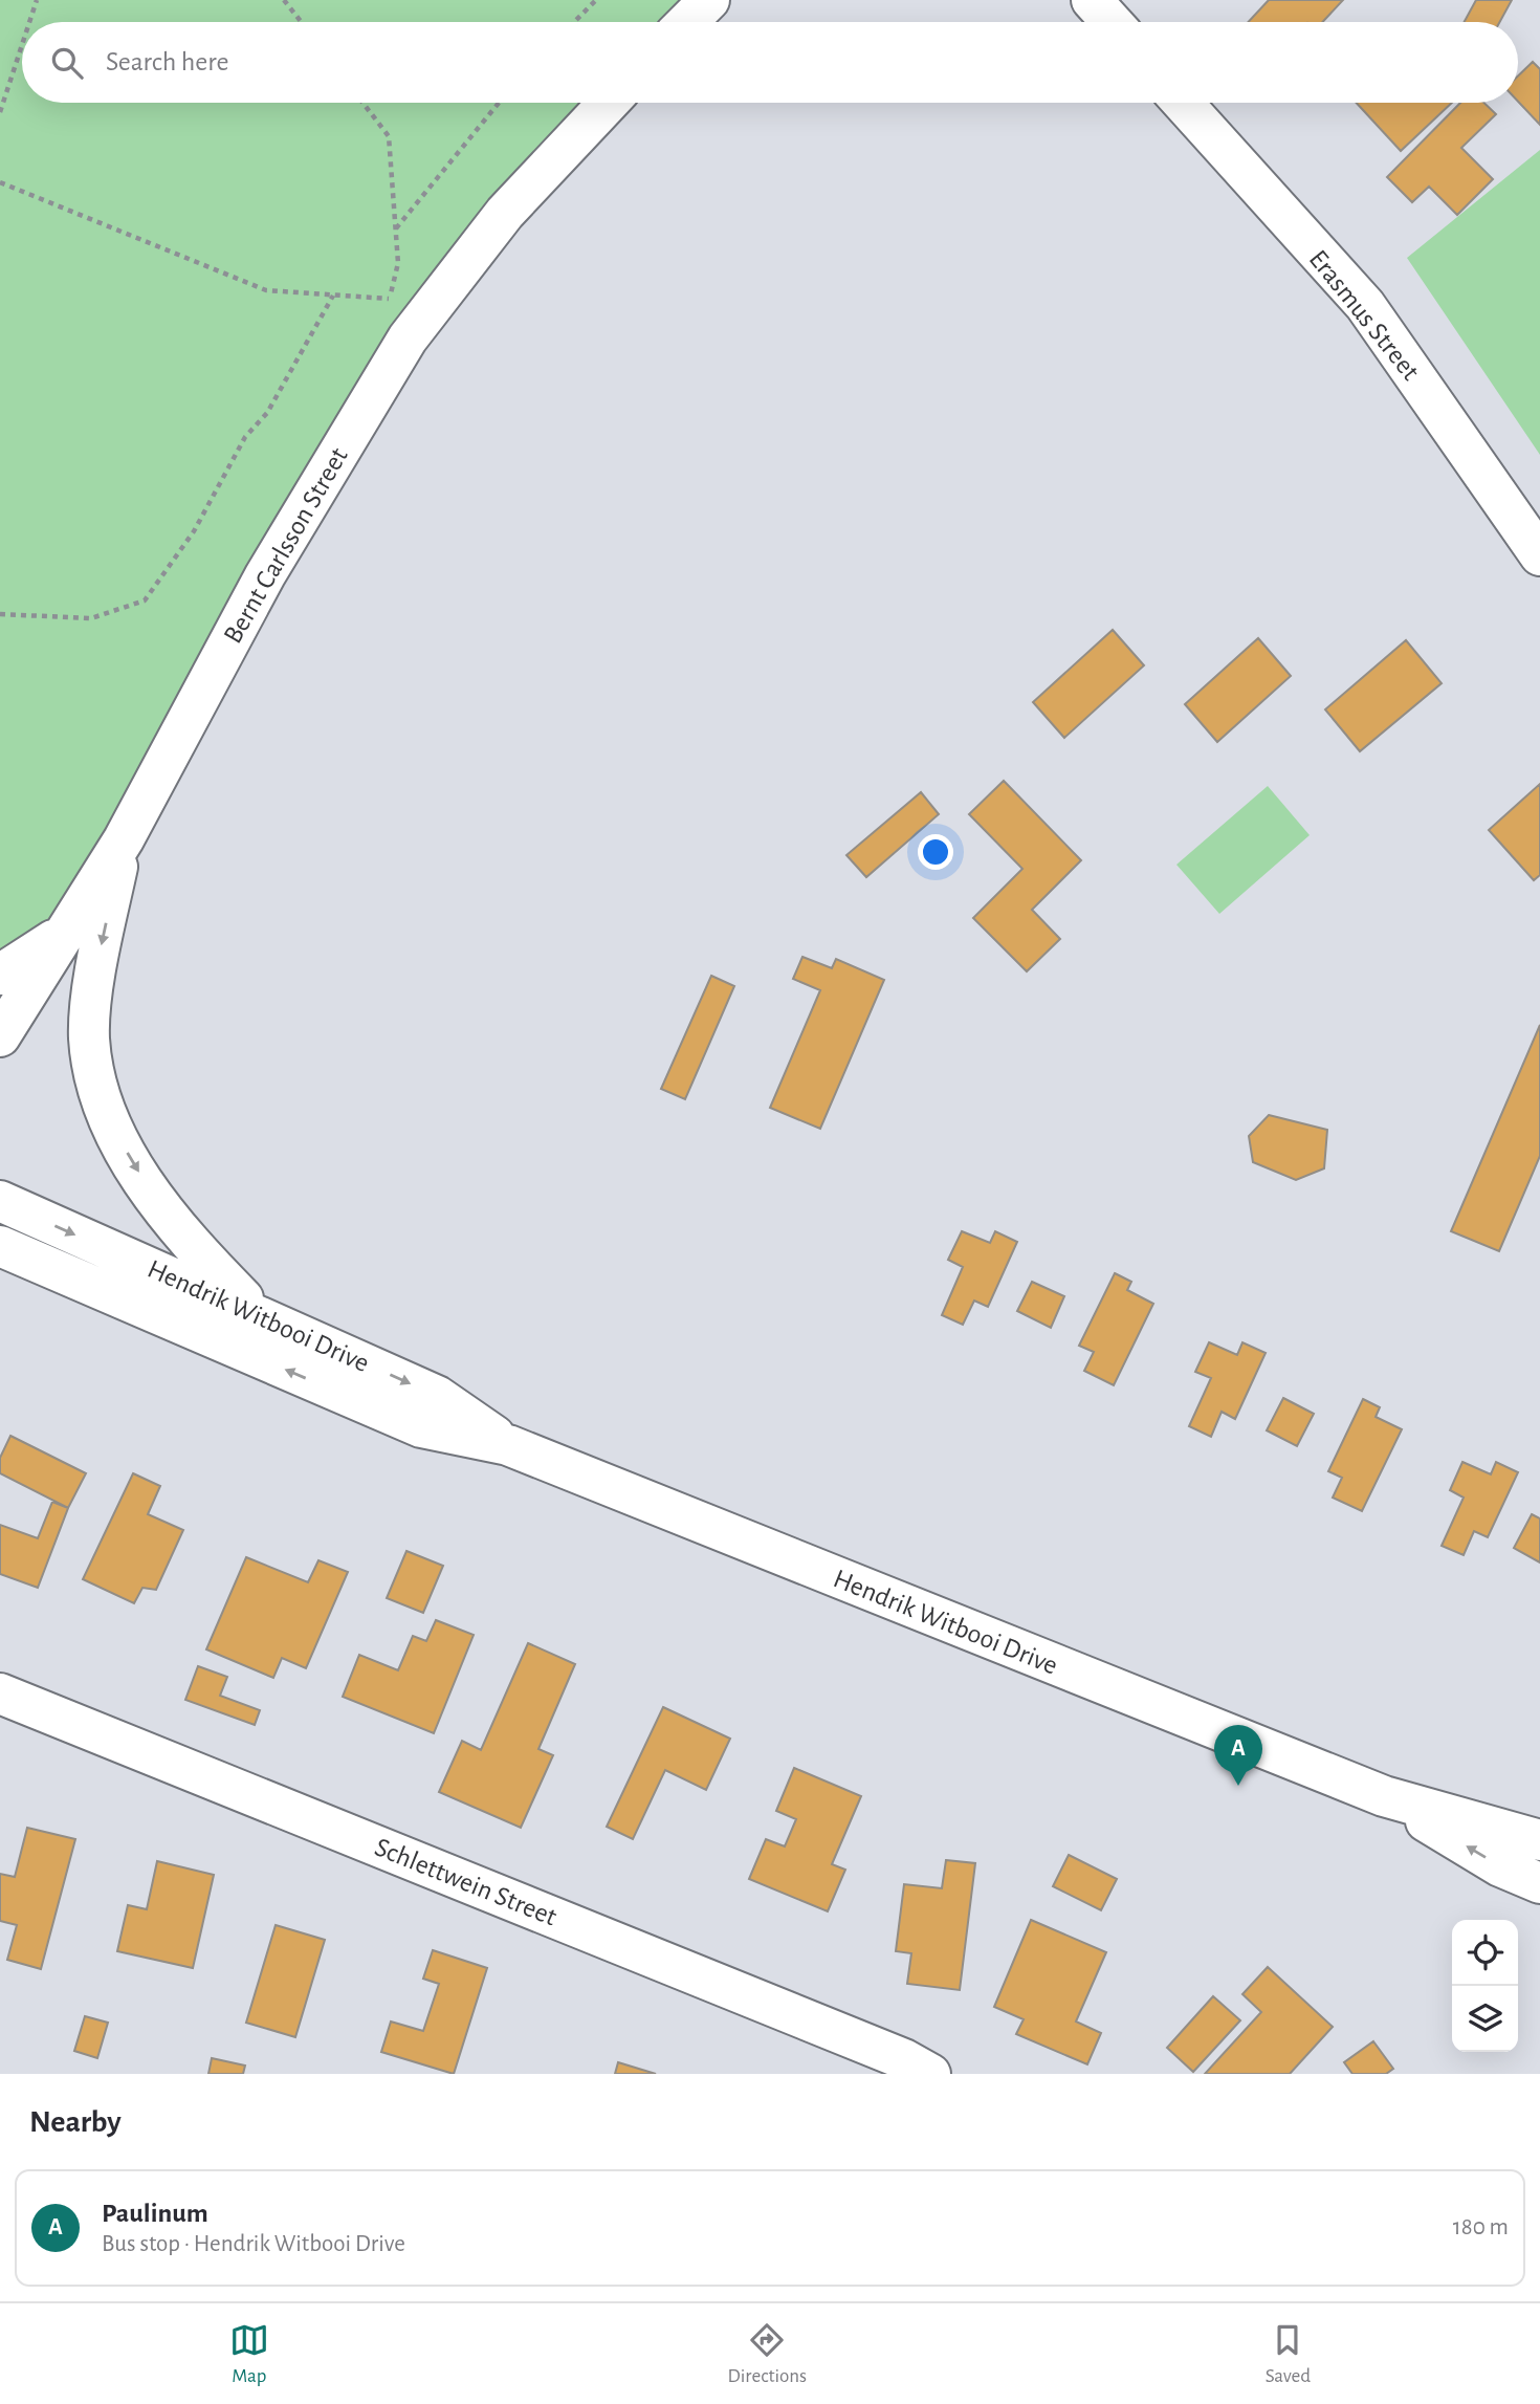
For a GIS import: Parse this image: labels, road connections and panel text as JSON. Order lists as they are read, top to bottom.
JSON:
{
  "streets": {
    "main road": [
      "Erasmus Street",
      "Bernt Carlsson Street",
      "Hendrik Witbooi Drive",
      "Schlettwein Street"
    ]
  },
  "page": {
    "search": "Search here",
    "pins": "A",
    "heading": "Nearby",
    "list": [
      {
        "mark": "A",
        "name": "Paulinum",
        "note": "Bus stop · Hendrik Witbooi Drive",
        "value": "180 m"
      }
    ],
    "nav": ["Map", "Directions", "Saved"]
  }
}
